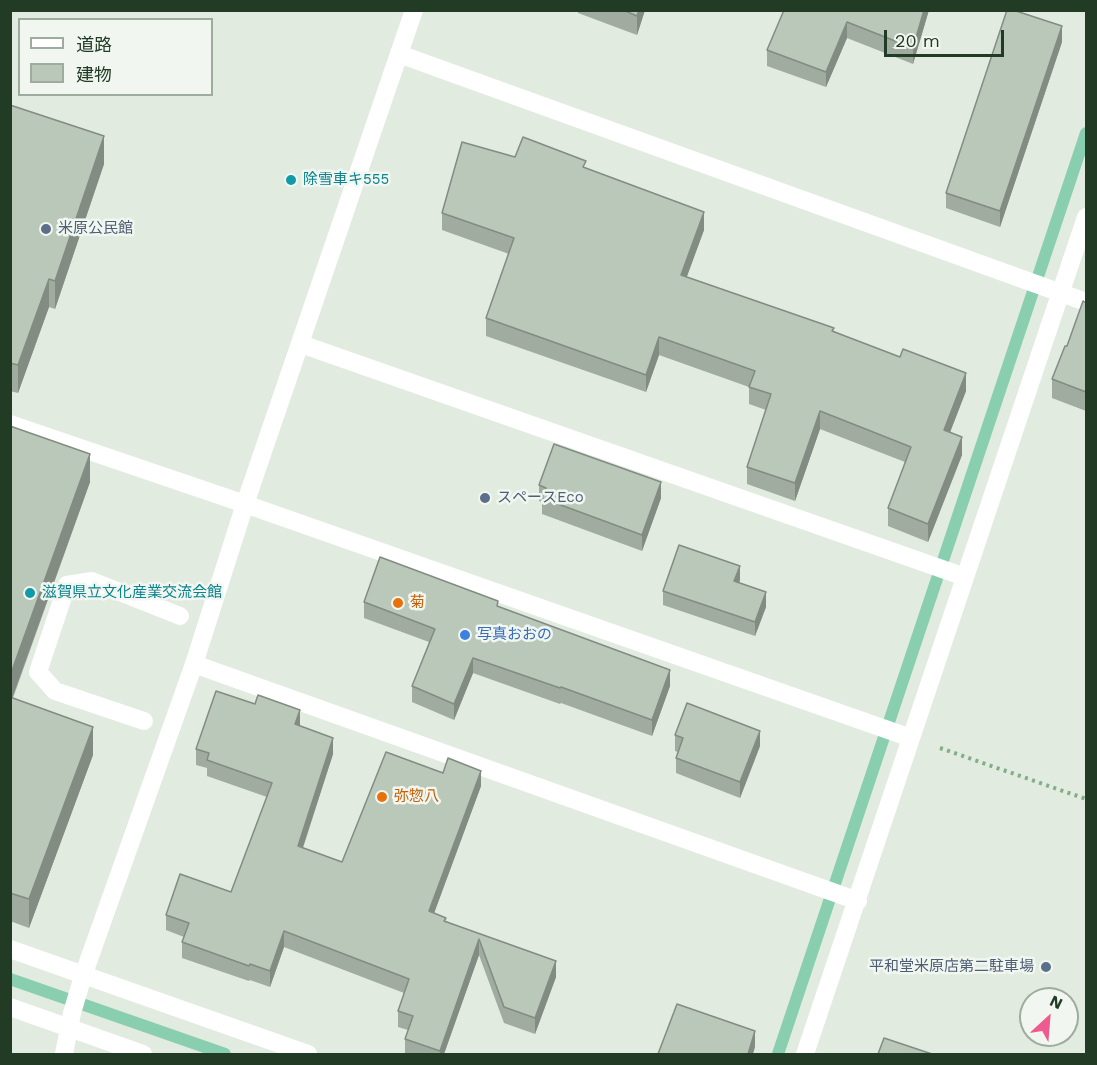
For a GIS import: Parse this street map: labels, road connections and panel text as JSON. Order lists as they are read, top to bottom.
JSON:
{
  "places": [
    "除雪車キ555",
    "米原公民館",
    "スペースEco",
    "滋賀県立文化産業交流会館",
    "菊",
    "写真おおの",
    "弥惣八",
    "平和堂米原店第二駐車場"
  ],
  "legend": ["道路", "建物"],
  "scale_bar": "20 m",
  "north": "top right"
}
